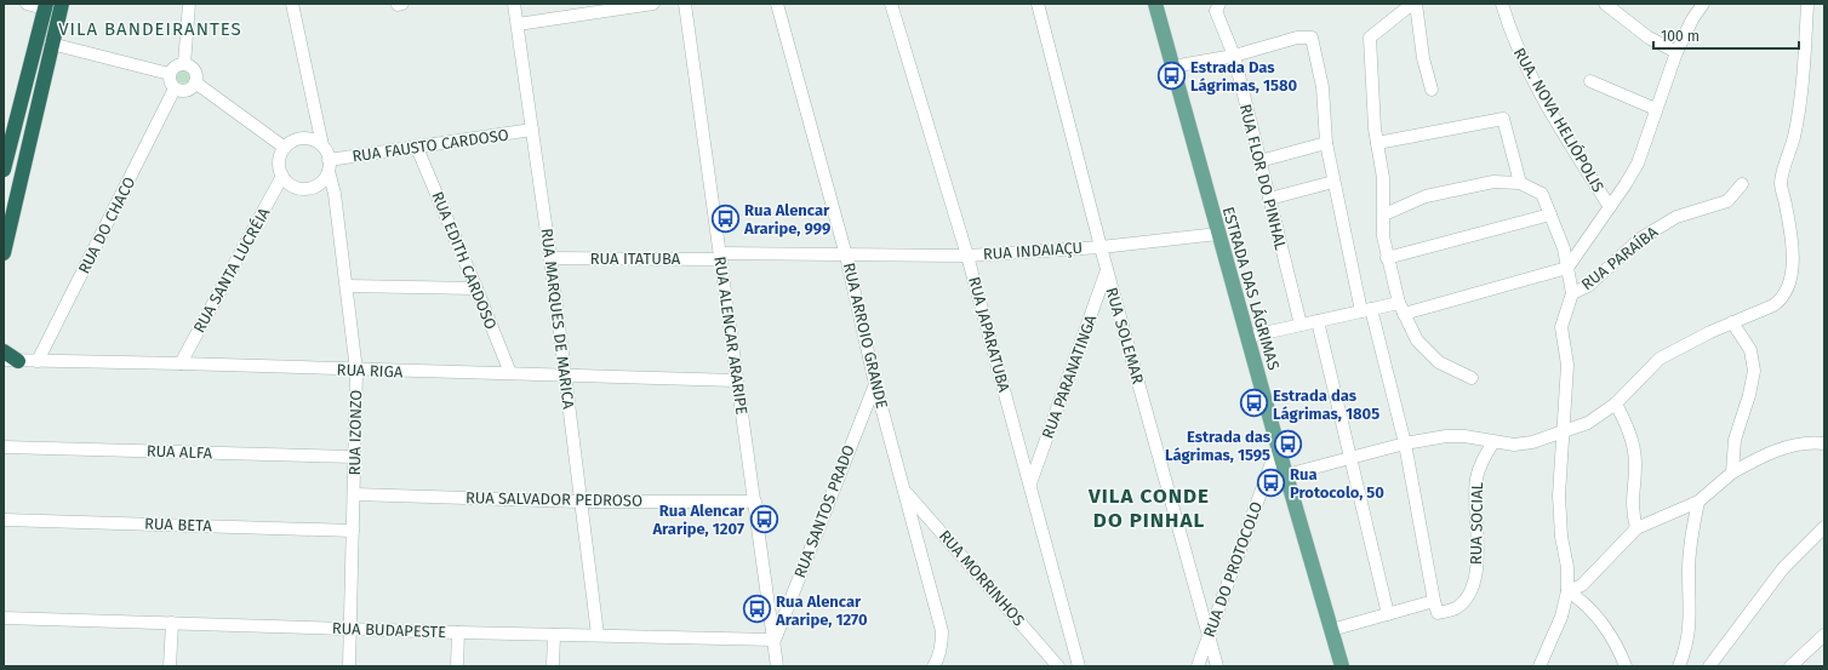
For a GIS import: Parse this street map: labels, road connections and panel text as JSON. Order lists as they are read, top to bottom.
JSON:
{
  "streets": {
    "main road": ["ESTRADA DAS LÁGRIMAS"],
    "street": [
      "RUA. NOVA HELIÓPOLIS",
      "RUA FAUSTO CARDOSO",
      "RUA FLOR DO PINHAL",
      "RUA DO CHACO",
      "RUA INDAIAÇU",
      "RUA ITATUBA",
      "RUA PARAÍBA",
      "RUA EDITH CARDOSO",
      "RUA SANTA LUCRÉIA",
      "RUA MARQUES DE MARICA",
      "RUA JAPARATUBA",
      "RUA ALENCAR ARARIPE",
      "RUA ARROIO GRANDE",
      "RUA SOLEMAR",
      "RUA RIGA",
      "RUA PARANATINGA",
      "RUA IZONZO",
      "RUA ALFA",
      "RUA SALVADOR PEDROSO",
      "RUA SANTOS PRADO",
      "RUA SOCIAL",
      "RUA BETA",
      "RUA DO PROTOCOLO",
      "RUA MORRINHOS",
      "RUA BUDAPESTE"
    ]
  },
  "crossings": [
    ["RUA FAUSTO CARDOSO", "RUA EDITH CARDOSO"],
    ["RUA FAUSTO CARDOSO", "RUA SANTA LUCRÉIA"],
    ["RUA FAUSTO CARDOSO", "RUA MARQUES DE MARICA"],
    ["RUA FAUSTO CARDOSO", "RUA IZONZO"],
    ["RUA DO CHACO", "RUA RIGA"],
    ["RUA INDAIAÇU", "RUA ITATUBA"],
    ["RUA INDAIAÇU", "ESTRADA DAS LÁGRIMAS"],
    ["RUA INDAIAÇU", "RUA JAPARATUBA"],
    ["RUA INDAIAÇU", "RUA ARROIO GRANDE"],
    ["RUA INDAIAÇU", "RUA SOLEMAR"],
    ["RUA ITATUBA", "RUA MARQUES DE MARICA"],
    ["RUA ITATUBA", "RUA ALENCAR ARARIPE"],
    ["RUA ITATUBA", "RUA ARROIO GRANDE"],
    ["RUA EDITH CARDOSO", "RUA RIGA"],
    ["RUA SANTA LUCRÉIA", "RUA RIGA"],
    ["RUA SANTA LUCRÉIA", "RUA IZONZO"],
    ["ESTRADA DAS LÁGRIMAS", "RUA DO PROTOCOLO"],
    ["RUA MARQUES DE MARICA", "RUA RIGA"],
    ["RUA MARQUES DE MARICA", "RUA SALVADOR PEDROSO"],
    ["RUA MARQUES DE MARICA", "RUA BUDAPESTE"],
    ["RUA JAPARATUBA", "RUA PARANATINGA"],
    ["RUA ALENCAR ARARIPE", "RUA RIGA"],
    ["RUA ALENCAR ARARIPE", "RUA SALVADOR PEDROSO"],
    ["RUA ALENCAR ARARIPE", "RUA SANTOS PRADO"],
    ["RUA ALENCAR ARARIPE", "RUA BUDAPESTE"],
    ["RUA ARROIO GRANDE", "RUA SANTOS PRADO"],
    ["RUA ARROIO GRANDE", "RUA MORRINHOS"],
    ["RUA SOLEMAR", "RUA PARANATINGA"],
    ["RUA SOLEMAR", "RUA DO PROTOCOLO"],
    ["RUA RIGA", "RUA IZONZO"],
    ["RUA IZONZO", "RUA ALFA"],
    ["RUA IZONZO", "RUA SALVADOR PEDROSO"],
    ["RUA IZONZO", "RUA BETA"],
    ["RUA IZONZO", "RUA BUDAPESTE"],
    ["RUA SANTOS PRADO", "RUA BUDAPESTE"]
  ],
  "districts": ["VILA BANDEIRANTES", "VILA CONDE DO PINHAL"],
  "places": {
    "bus stop": [
      "Estrada Das Lágrimas, 1580",
      "Rua Alencar Araripe, 999",
      "Estrada das Lágrimas, 1805",
      "Estrada das Lágrimas, 1595",
      "Rua Protocolo, 50",
      "Rua Alencar Araripe, 1207",
      "Rua Alencar Araripe, 1270"
    ]
  },
  "scale_bar": "100 m"
}
